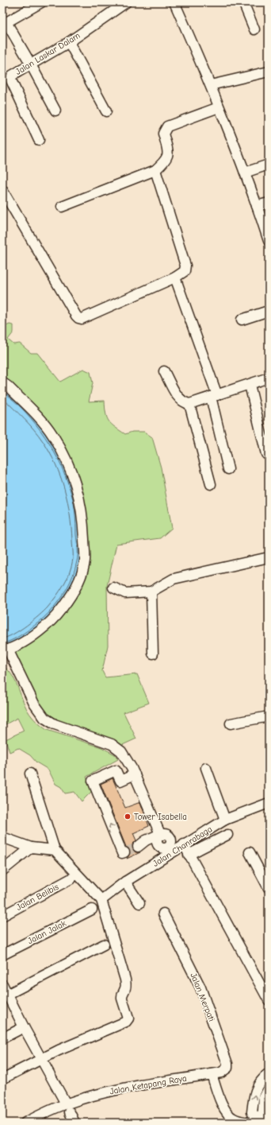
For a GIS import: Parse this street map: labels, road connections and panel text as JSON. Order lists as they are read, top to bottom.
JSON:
{
  "streets": {
    "street": [
      "Jalan Laskar Dalam",
      "Jalan Chanrabaga",
      "Jalan Belibis",
      "Jalan Jalak",
      "Jalan Merpati",
      "Jalan Ketapang Raya"
    ]
  },
  "crossings": [
    ["Jalan Merpati", "Jalan Ketapang Raya"]
  ],
  "places": ["Tower Isabella"]
}
